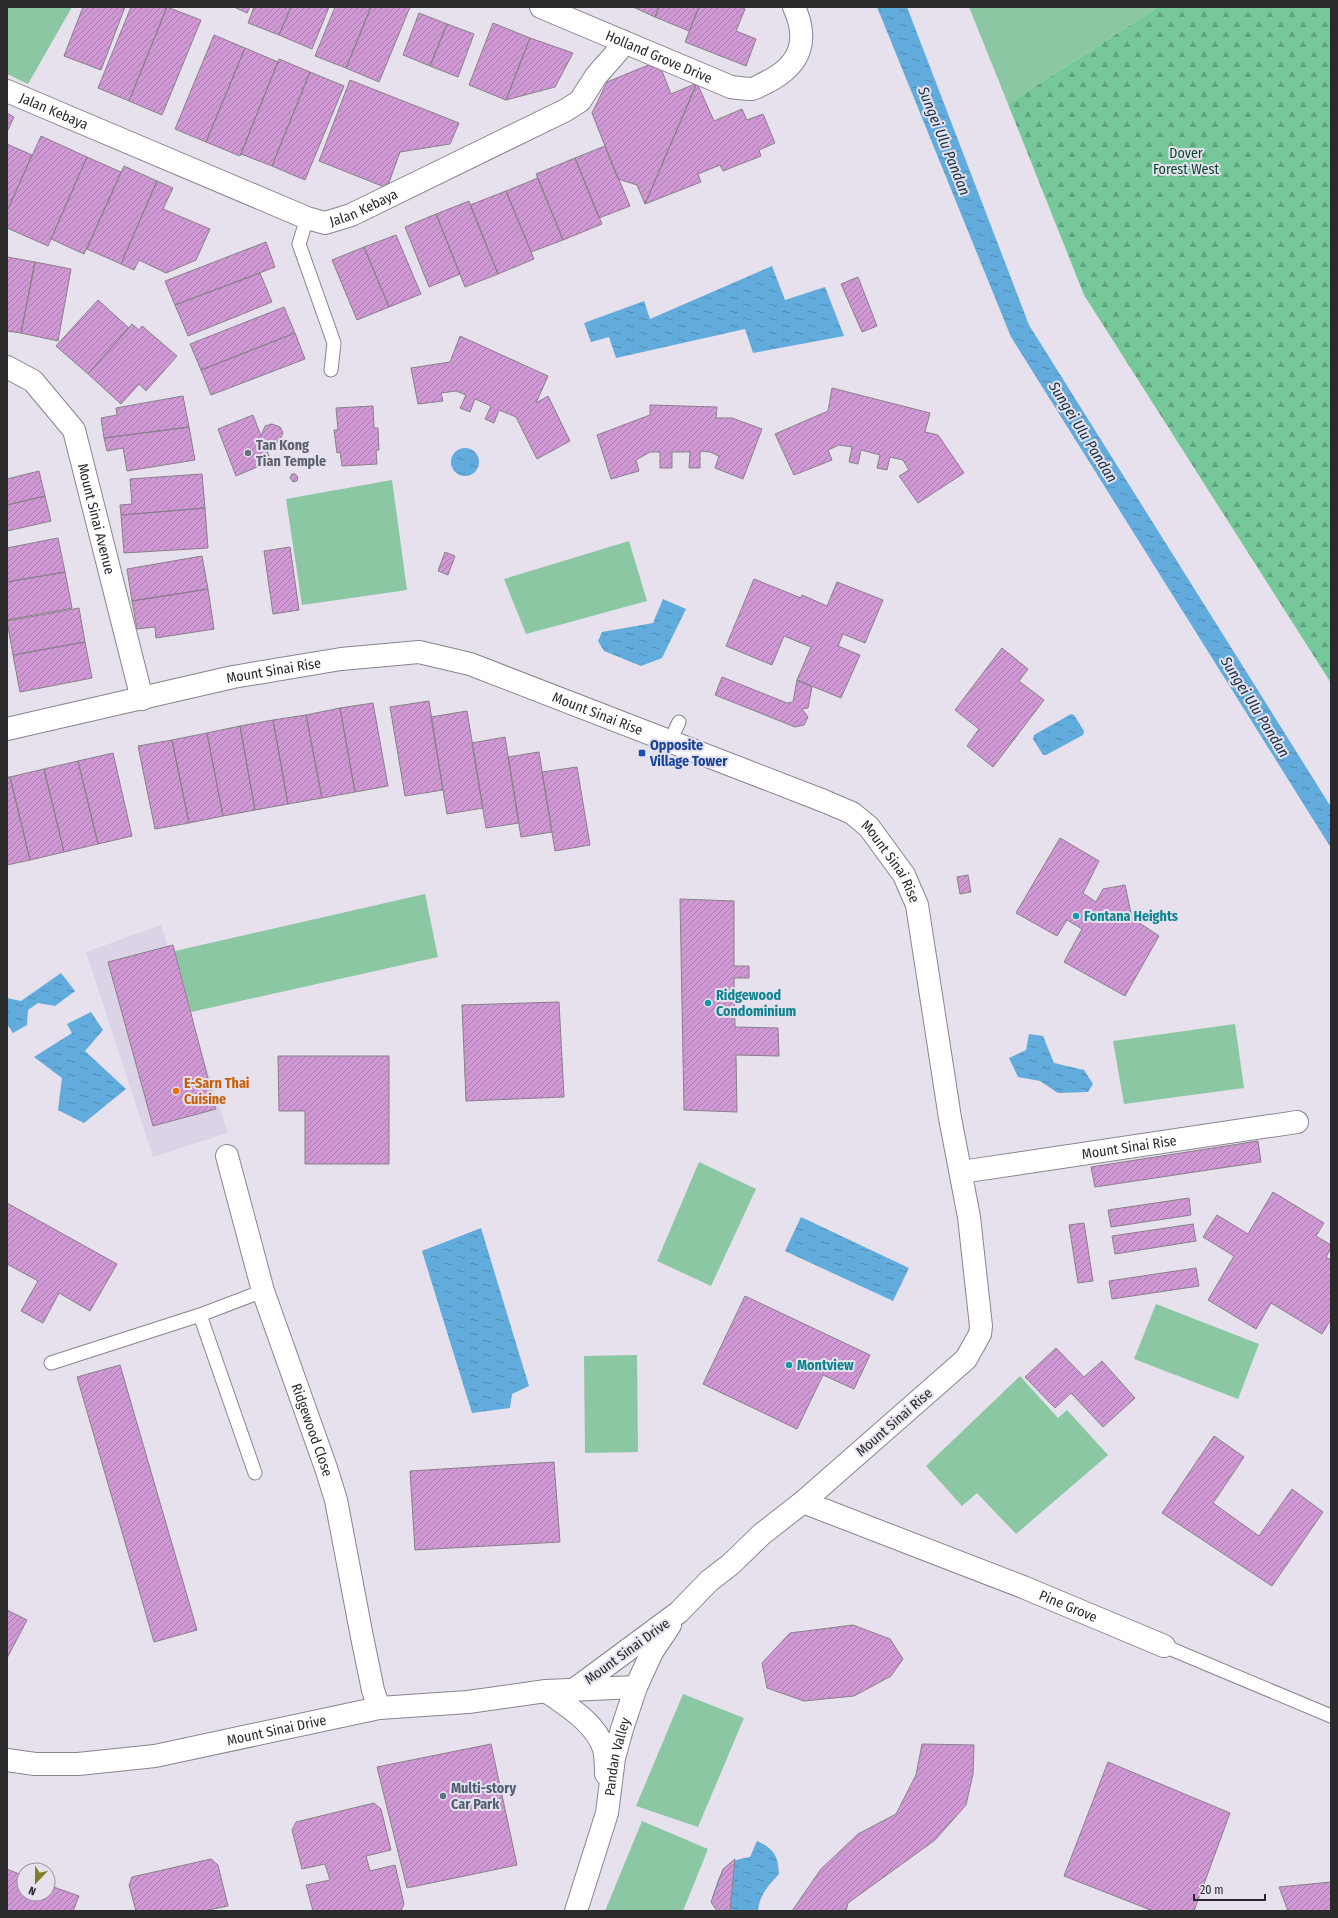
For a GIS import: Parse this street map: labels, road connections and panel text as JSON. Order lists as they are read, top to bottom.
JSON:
{
  "streets": {
    "street": [
      "Holland Grove Drive",
      "Jalan Kebaya",
      "Mount Sinai Avenue",
      "Mount Sinai Rise",
      "Ridgewood Close",
      "Pine Grove",
      "Mount Sinai Drive",
      "Pandan Valley"
    ]
  },
  "crossings": [
    ["Holland Grove Drive", "Jalan Kebaya"],
    ["Mount Sinai Avenue", "Mount Sinai Rise"],
    ["Mount Sinai Rise", "Pine Grove"],
    ["Mount Sinai Rise", "Mount Sinai Drive"],
    ["Mount Sinai Rise", "Pandan Valley"],
    ["Ridgewood Close", "Mount Sinai Drive"],
    ["Mount Sinai Drive", "Pandan Valley"]
  ],
  "water": ["Sungei Ulu Pandan"],
  "parks": ["Dover Forest West"],
  "places": {
    "other": [
      "Tan Kong Tian Temple",
      "Fontana Heights",
      "Ridgewood Condominium",
      "E-Sarn Thai Cuisine",
      "Montview",
      "Multi-story Car Park"
    ],
    "transit": ["Opposite Village Tower"]
  },
  "scale_bar": "20 m",
  "north": "bottom"
}
